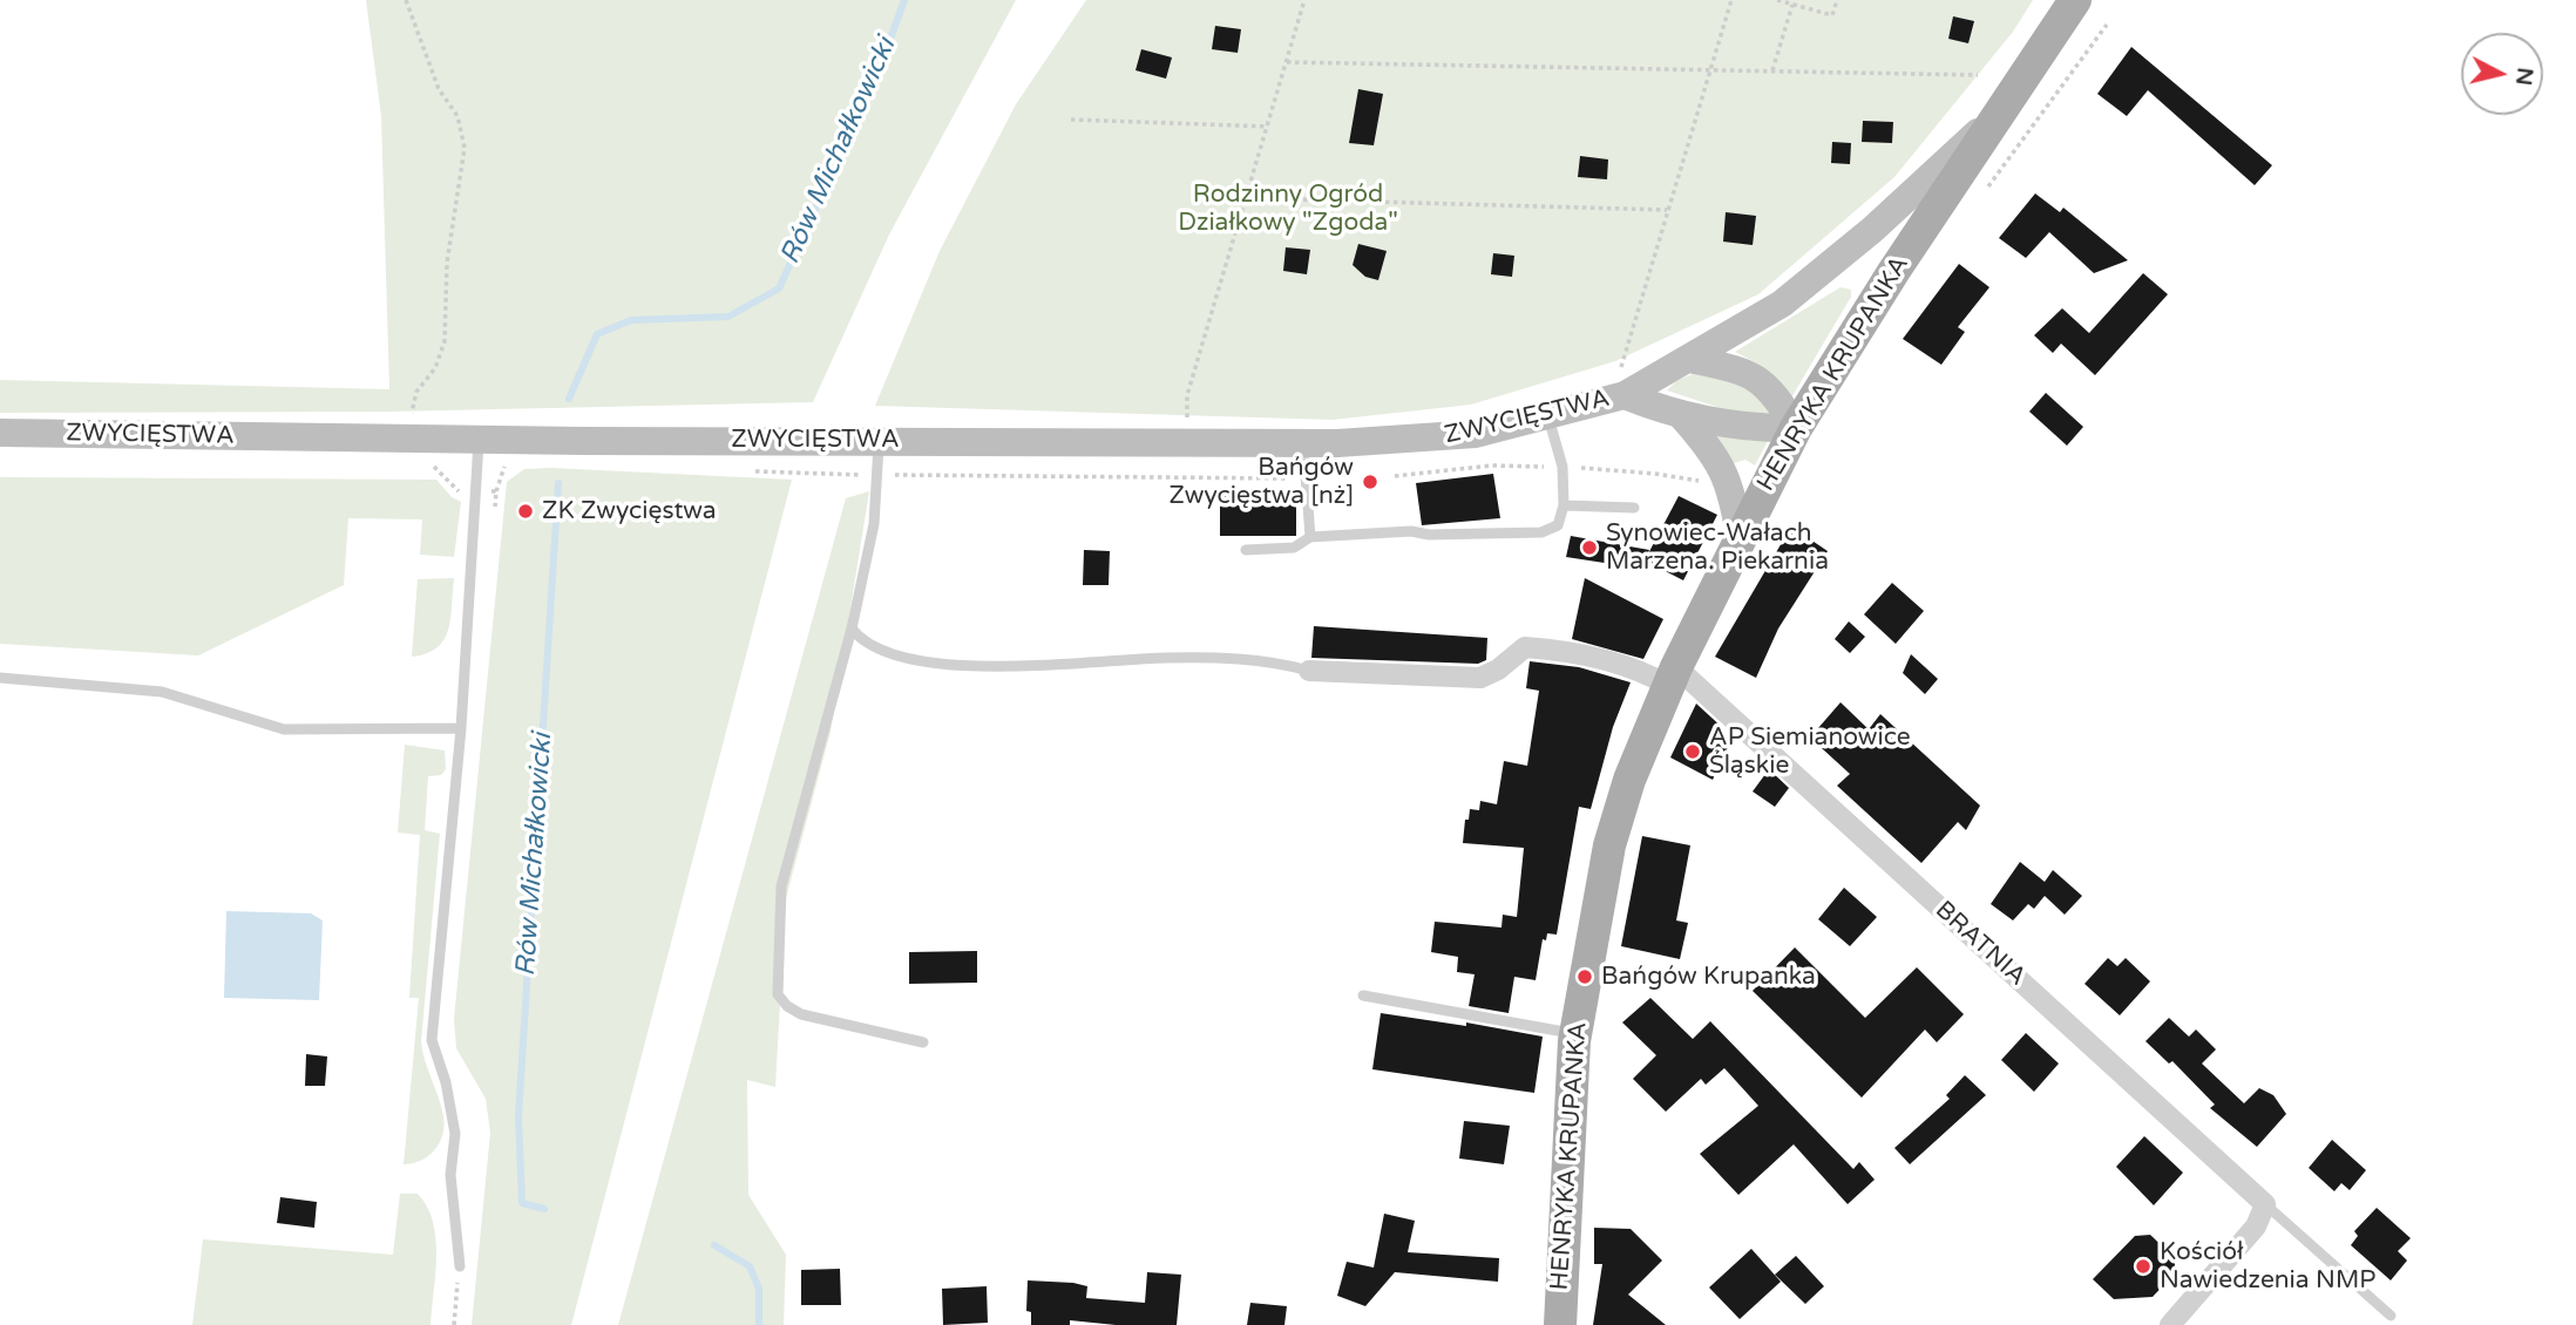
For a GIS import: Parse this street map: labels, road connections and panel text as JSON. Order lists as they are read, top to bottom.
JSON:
{
  "streets": {
    "main road": ["HENRYKA KRUPANKA", "ZWYCIĘSTWA"],
    "street": ["BRATNIA"]
  },
  "crossings": [
    ["HENRYKA KRUPANKA", "ZWYCIĘSTWA"],
    ["HENRYKA KRUPANKA", "BRATNIA"]
  ],
  "water": ["Rów Michałkowicki"],
  "parks": ["Rodzinny Ogród Działkowy \"Zgoda\""],
  "places": [
    "Bańgów Zwycięstwa [nż]",
    "ZK Zwycięstwa",
    "Synowiec-Wałach Marzena. Piekarnia",
    "AP Siemianowice Śląskie",
    "Bańgów Krupanka",
    "Kościół Nawiedzenia NMP"
  ],
  "north": "right"
}
